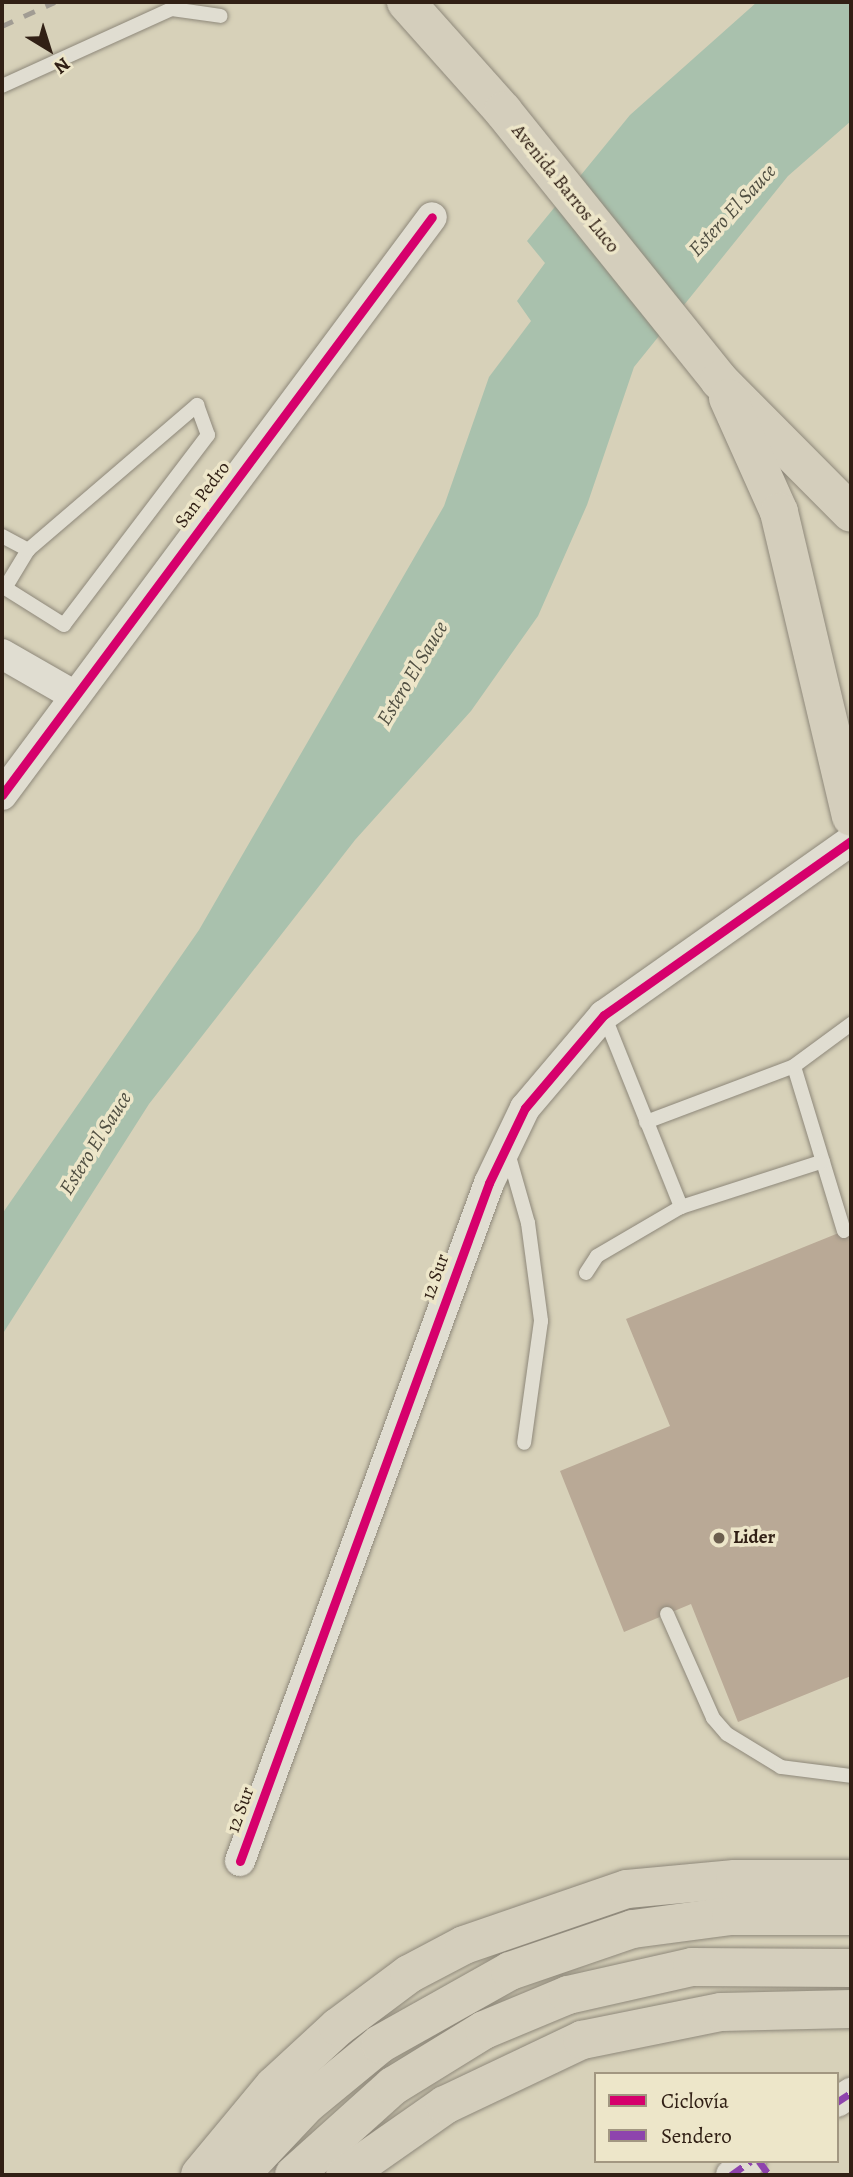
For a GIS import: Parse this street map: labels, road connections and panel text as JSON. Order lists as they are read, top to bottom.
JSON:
{
  "streets": {
    "main road": ["Avenida Barros Luco"],
    "street": ["San Pedro", "12 Sur"]
  },
  "water": ["Estero El Sauce"],
  "places": ["Lider"],
  "legend": ["Ciclovía", "Sendero"],
  "north": "bottom right"
}
